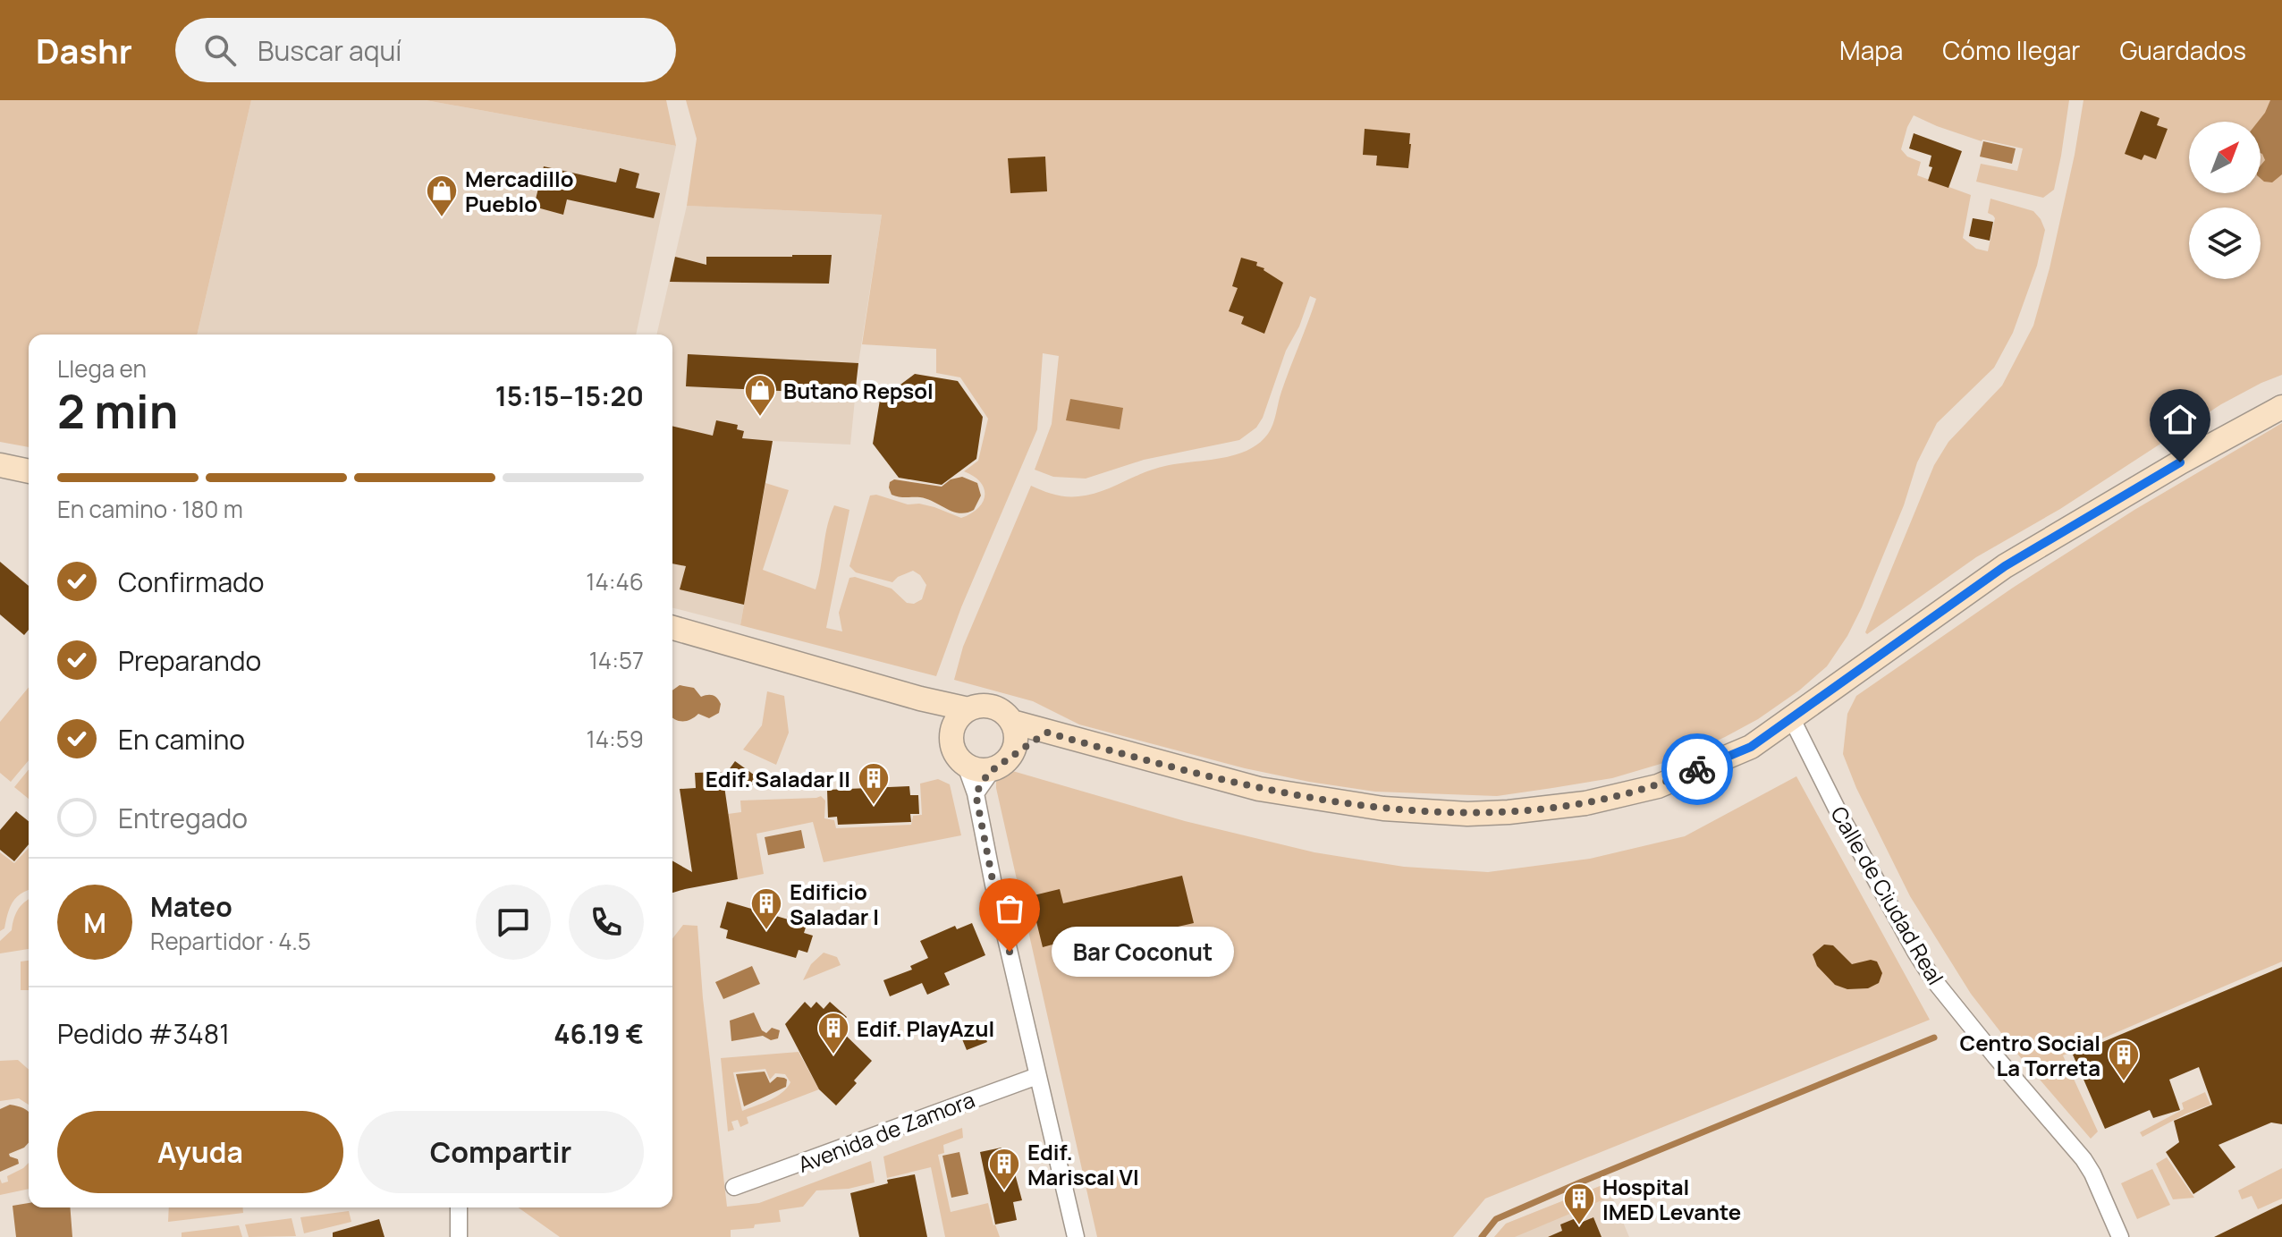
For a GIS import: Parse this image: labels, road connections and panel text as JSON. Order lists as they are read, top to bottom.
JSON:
{
  "streets": {
    "street": ["Calle de Ciudad Real", "Avenida de Zamora"]
  },
  "places": {
    "shop": ["Mercadillo Pueblo", "Butano Repsol"],
    "building": [
      "Edif. Saladar II",
      "Edificio Saladar I",
      "Edif. PlayAzul",
      "Centro Social La Torreta",
      "Edif. Mariscal VI",
      "Hospital IMED Levante"
    ],
    "other": ["Bar Coconut"]
  },
  "north": "top right",
  "page": {
    "header": "Dashr",
    "search": "Buscar aquí",
    "nav": ["Mapa", "Cómo llegar", "Guardados"],
    "heading": ["2 min", "Llega en", "15:15–15:20"],
    "panel": [
      "Mateo",
      "Repartidor · 4.5",
      "Pedido #3481",
      "46.19 €"
    ],
    "bar": "En camino · 180 m",
    "list": [
      ["Confirmado", "14:46"],
      ["Preparando", "14:57"],
      ["En camino", "14:59"],
      "Entregado"
    ],
    "round": "M",
    "bubble": "Bar Coconut",
    "buttons": ["Ayuda", "Compartir"]
  }
}
